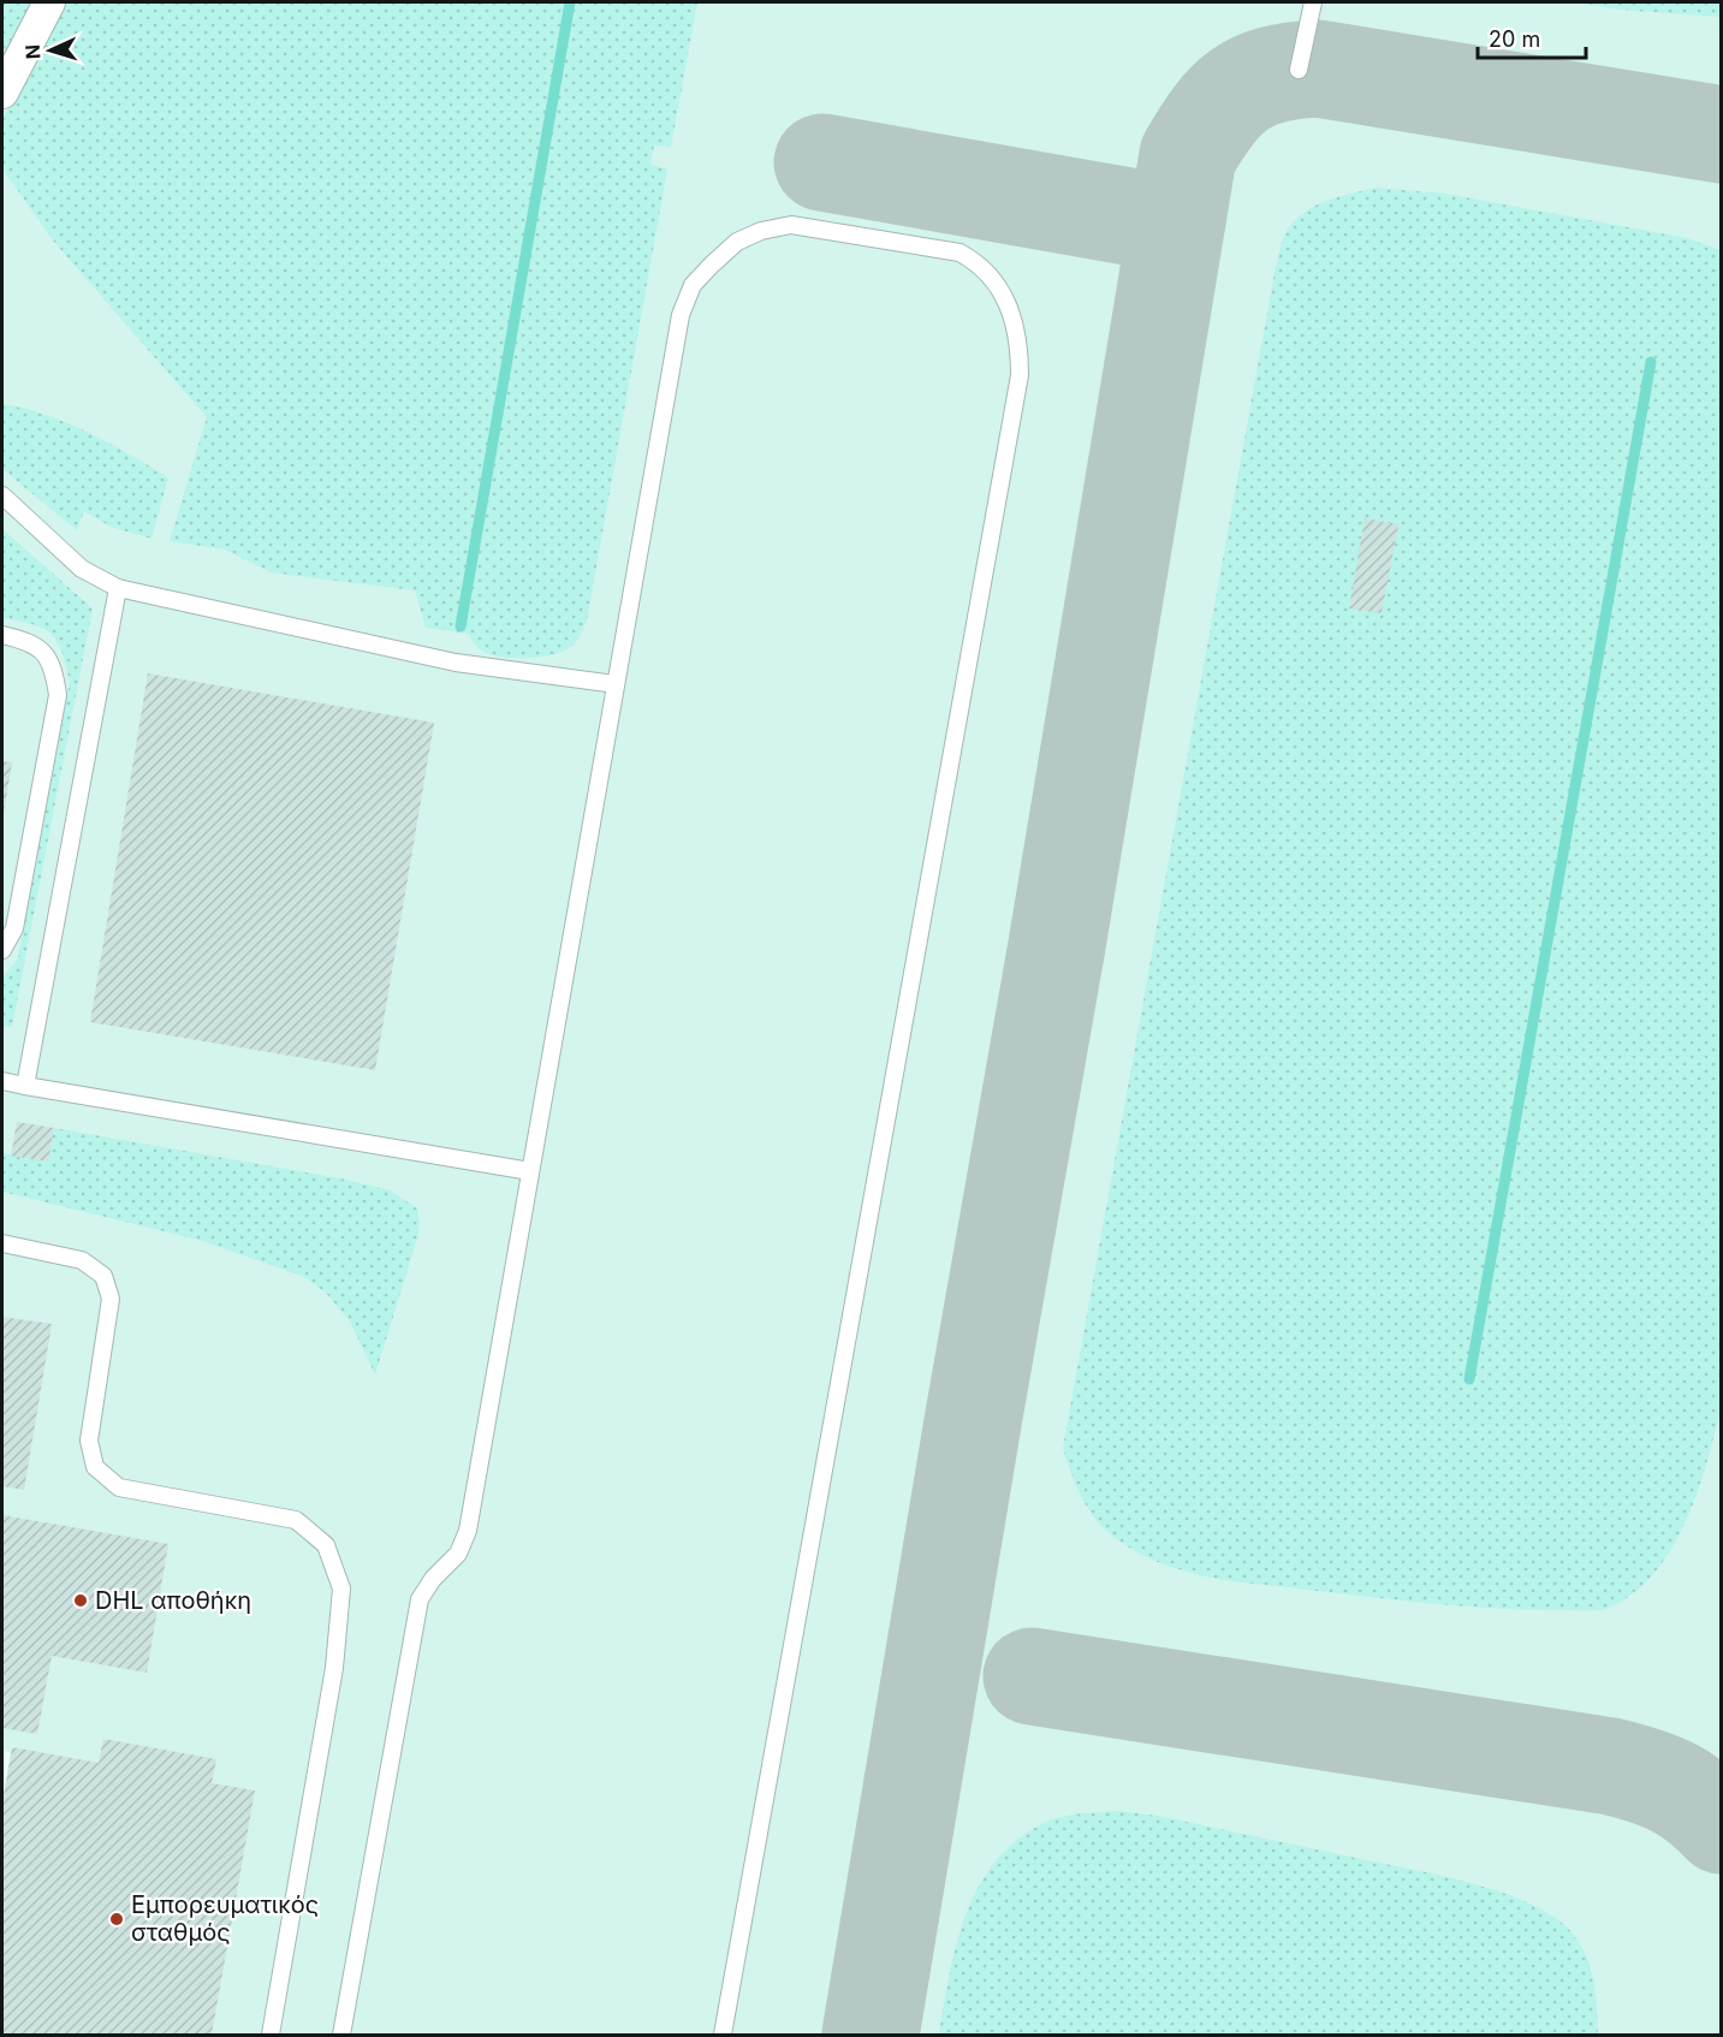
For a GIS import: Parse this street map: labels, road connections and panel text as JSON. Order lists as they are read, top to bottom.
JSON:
{
  "places": ["DHL αποθήκη", "Εμπορευματικός σταθμός"],
  "scale_bar": "20 m",
  "north": "left"
}
